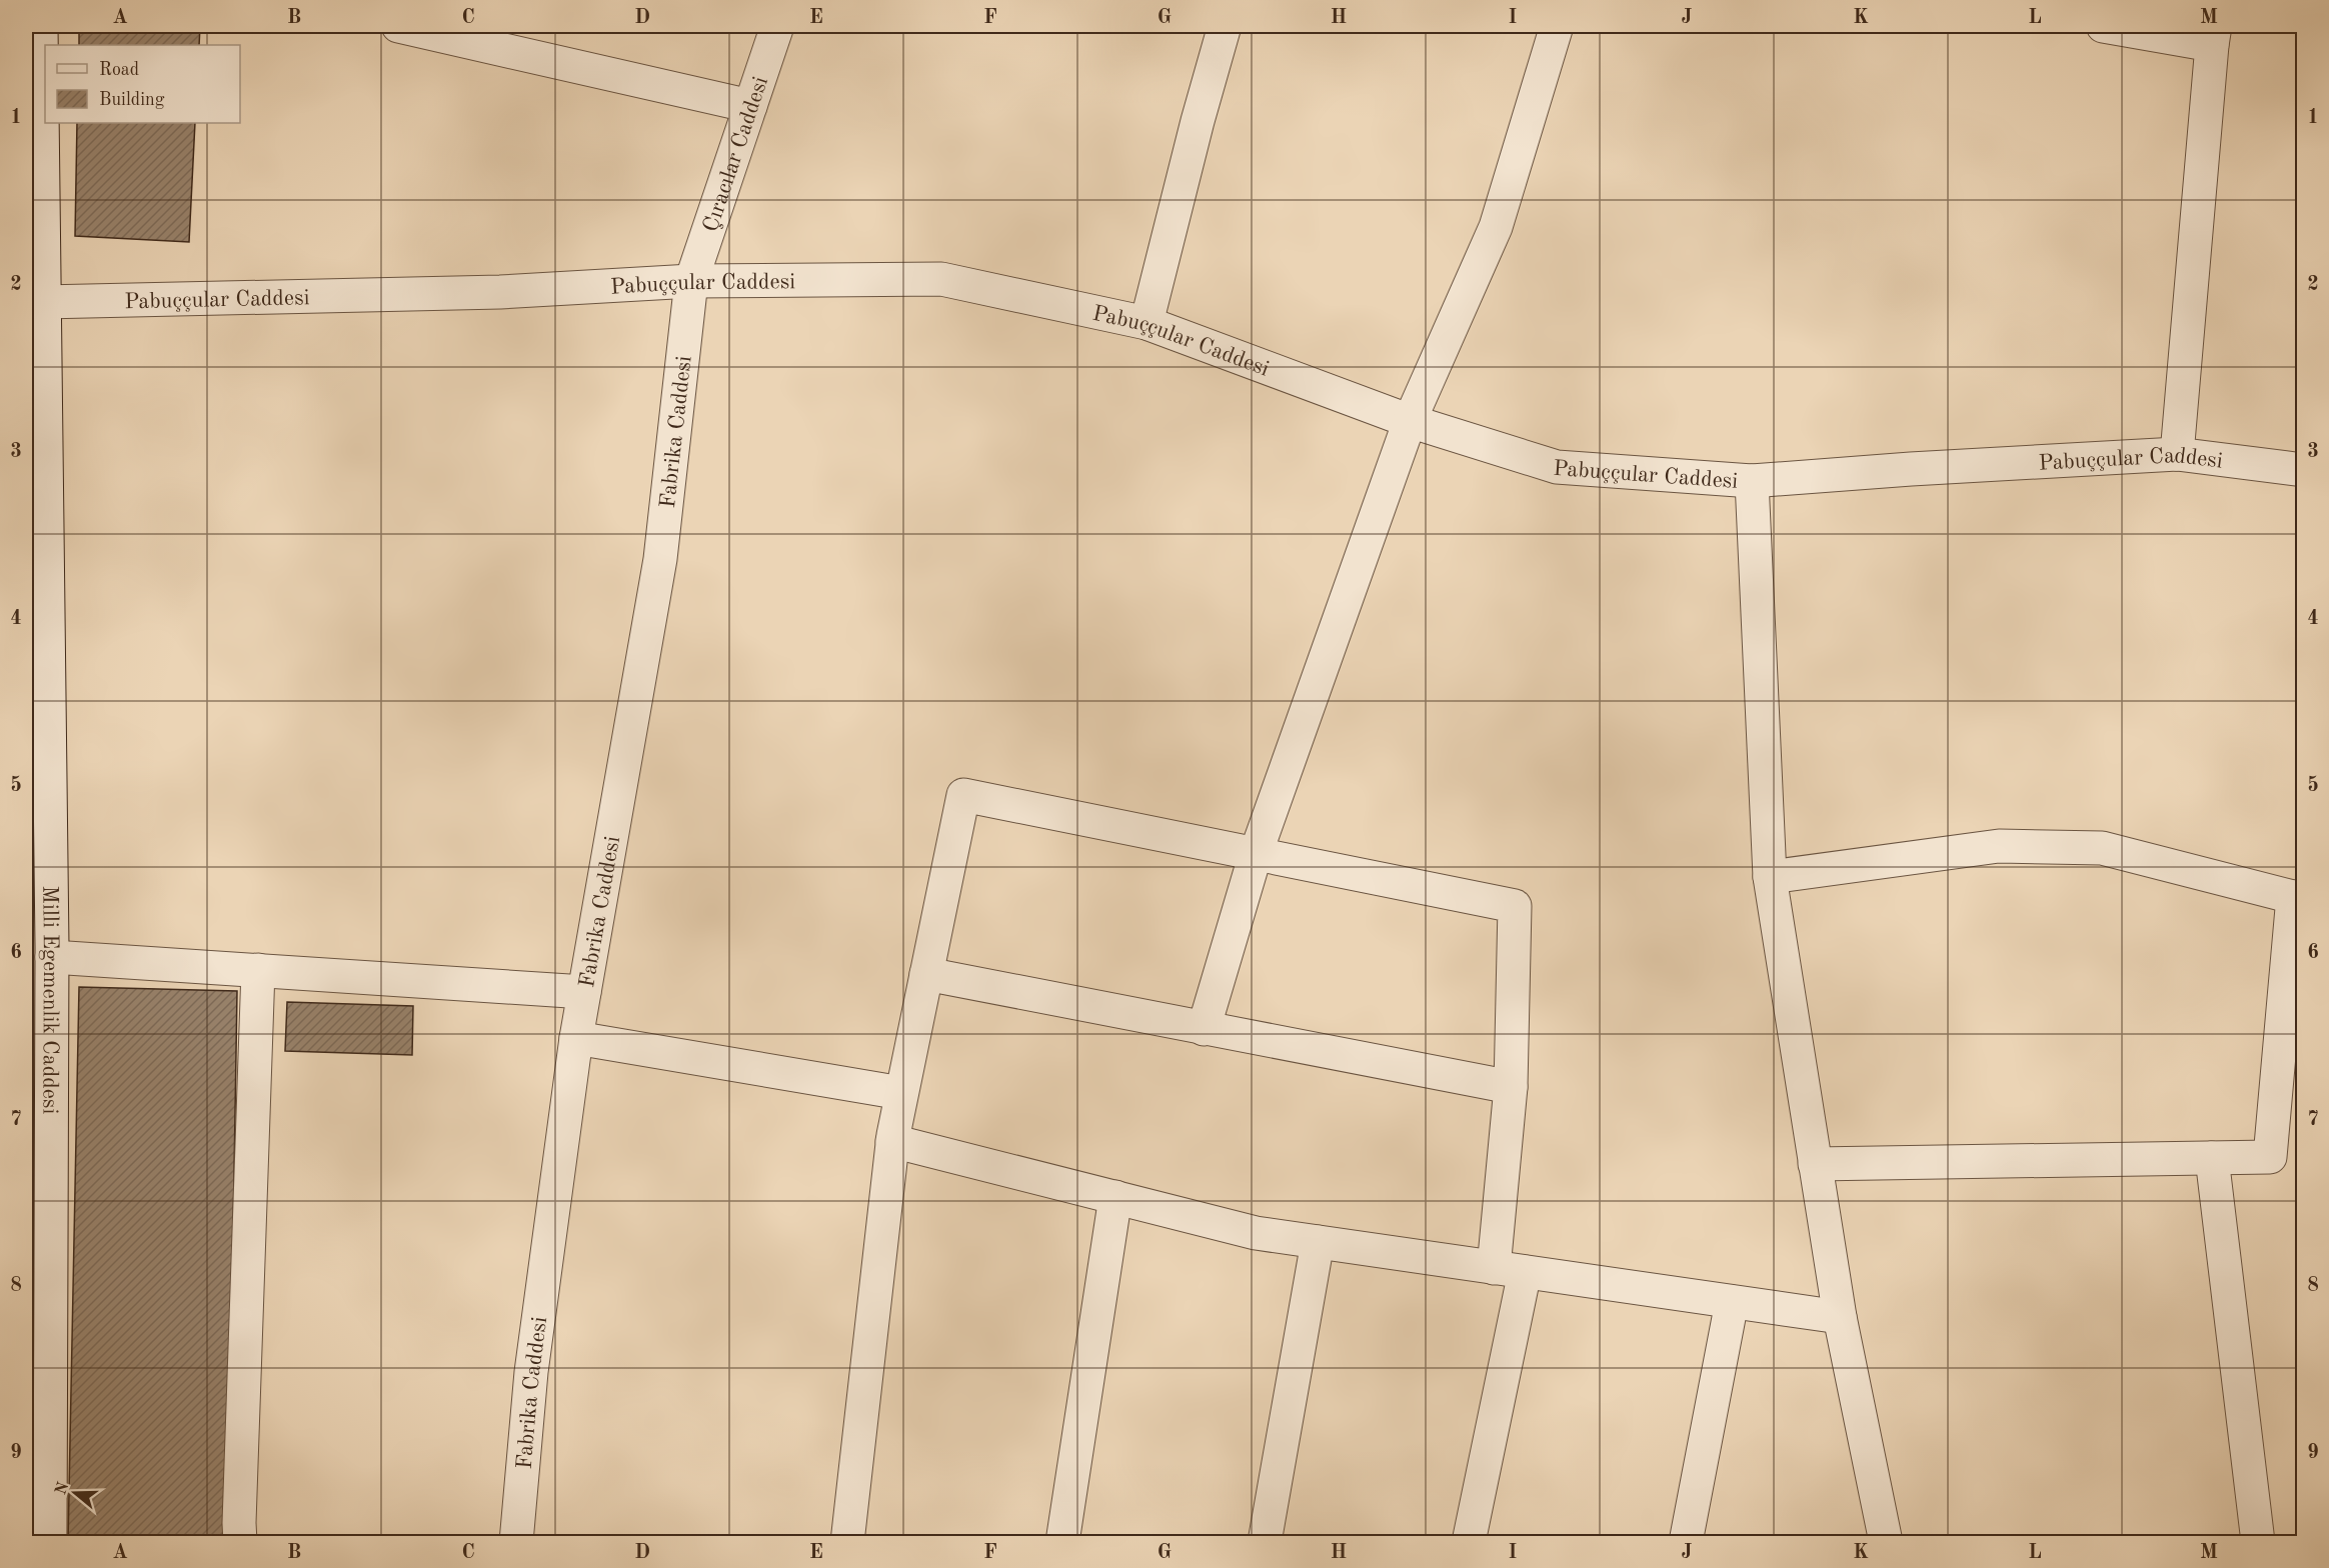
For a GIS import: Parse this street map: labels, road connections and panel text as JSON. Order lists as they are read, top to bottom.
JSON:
{
  "streets": {
    "street": [
      "Çıracılar Caddesi",
      "Pabuççular Caddesi",
      "Fabrika Caddesi",
      "Milli Egemenlik Caddesi"
    ]
  },
  "crossings": [
    ["Çıracılar Caddesi", "Pabuççular Caddesi"],
    ["Çıracılar Caddesi", "Fabrika Caddesi"],
    ["Pabuççular Caddesi", "Fabrika Caddesi"],
    ["Pabuççular Caddesi", "Milli Egemenlik Caddesi"]
  ],
  "legend": ["Road", "Building"],
  "north": "left",
  "grid": {
    "columns": [
      "A",
      "B",
      "C",
      "D",
      "E",
      "F",
      "G",
      "H",
      "I",
      "J",
      "K",
      "L",
      "M"
    ],
    "rows": [
      "1",
      "2",
      "3",
      "4",
      "5",
      "6",
      "7",
      "8",
      "9"
    ]
  }
}
